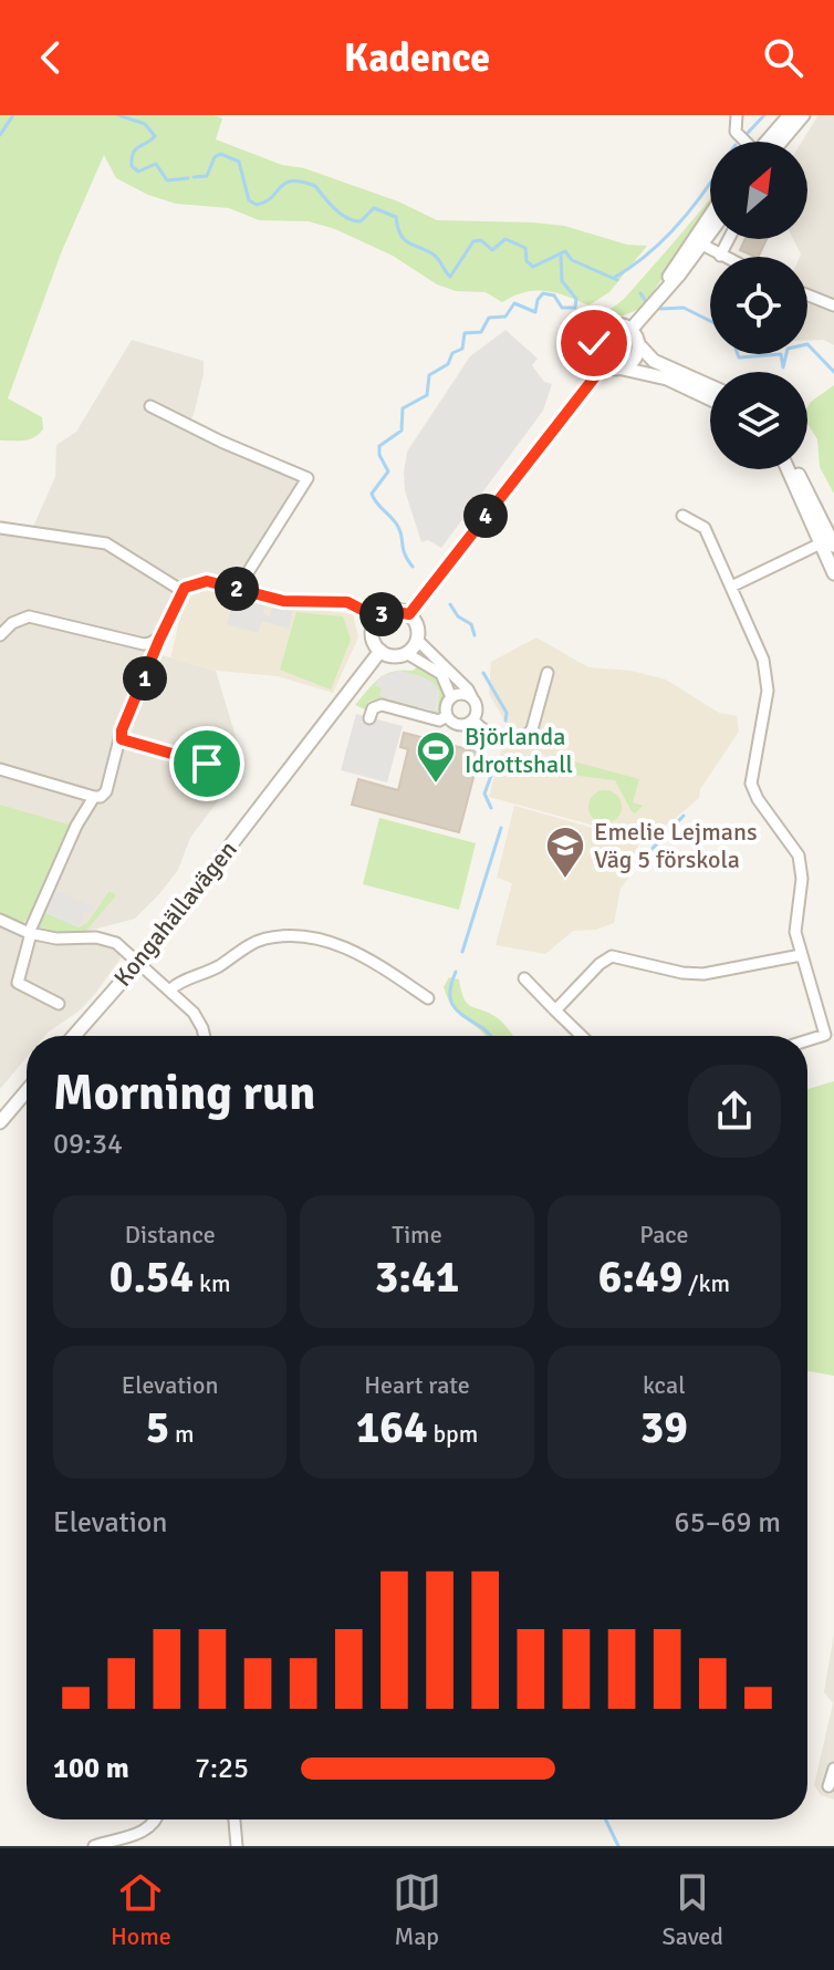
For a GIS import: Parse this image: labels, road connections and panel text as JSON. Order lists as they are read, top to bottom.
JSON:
{
  "streets": {
    "street": ["Kongahällavägen"]
  },
  "places": {
    "sports": ["Björlanda Idrottshall"],
    "school or university": ["Emelie Lejmans Väg 5 förskola"]
  },
  "north": "top right",
  "page": {
    "header": "Kadence",
    "pins": [
      "4",
      "2",
      "3",
      "1"
    ],
    "heading": ["Morning run", "09:34"],
    "stats": [
      ["Distance", "0.54 km"],
      ["Time", "3:41"],
      ["Pace", "6:49 /km"],
      ["Elevation", "5 m"],
      ["Heart rate", "164 bpm"],
      ["kcal", "39"]
    ],
    "chart": ["Elevation", "65–69 m"],
    "list": [
      {
        "name": "100 m",
        "note": "7:25"
      }
    ],
    "tabs": ["Home", "Map", "Saved"]
  }
}
